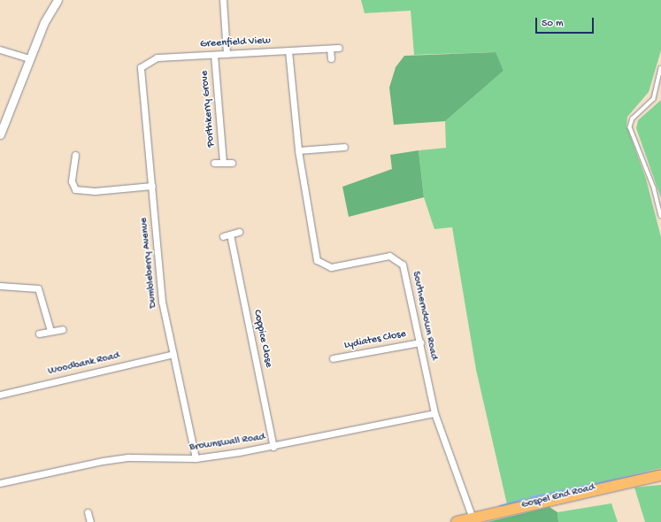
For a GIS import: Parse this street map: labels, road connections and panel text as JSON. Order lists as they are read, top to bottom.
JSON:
{
  "streets": {
    "main road": ["Gospel End Road"],
    "street": [
      "Greenfield View",
      "Porthkerry Grove",
      "Dumbleberry Avenue",
      "Southerndown Road",
      "Coppice Close",
      "Lydiates Close",
      "Woodbank Road",
      "Brownswall Road"
    ]
  },
  "crossings": [
    ["Greenfield View", "Porthkerry Grove"],
    ["Greenfield View", "Dumbleberry Avenue"],
    ["Greenfield View", "Southerndown Road"],
    ["Dumbleberry Avenue", "Woodbank Road"],
    ["Dumbleberry Avenue", "Brownswall Road"],
    ["Southerndown Road", "Lydiates Close"],
    ["Southerndown Road", "Brownswall Road"],
    ["Southerndown Road", "Gospel End Road"],
    ["Coppice Close", "Brownswall Road"]
  ],
  "scale_bar": "50 m"
}
